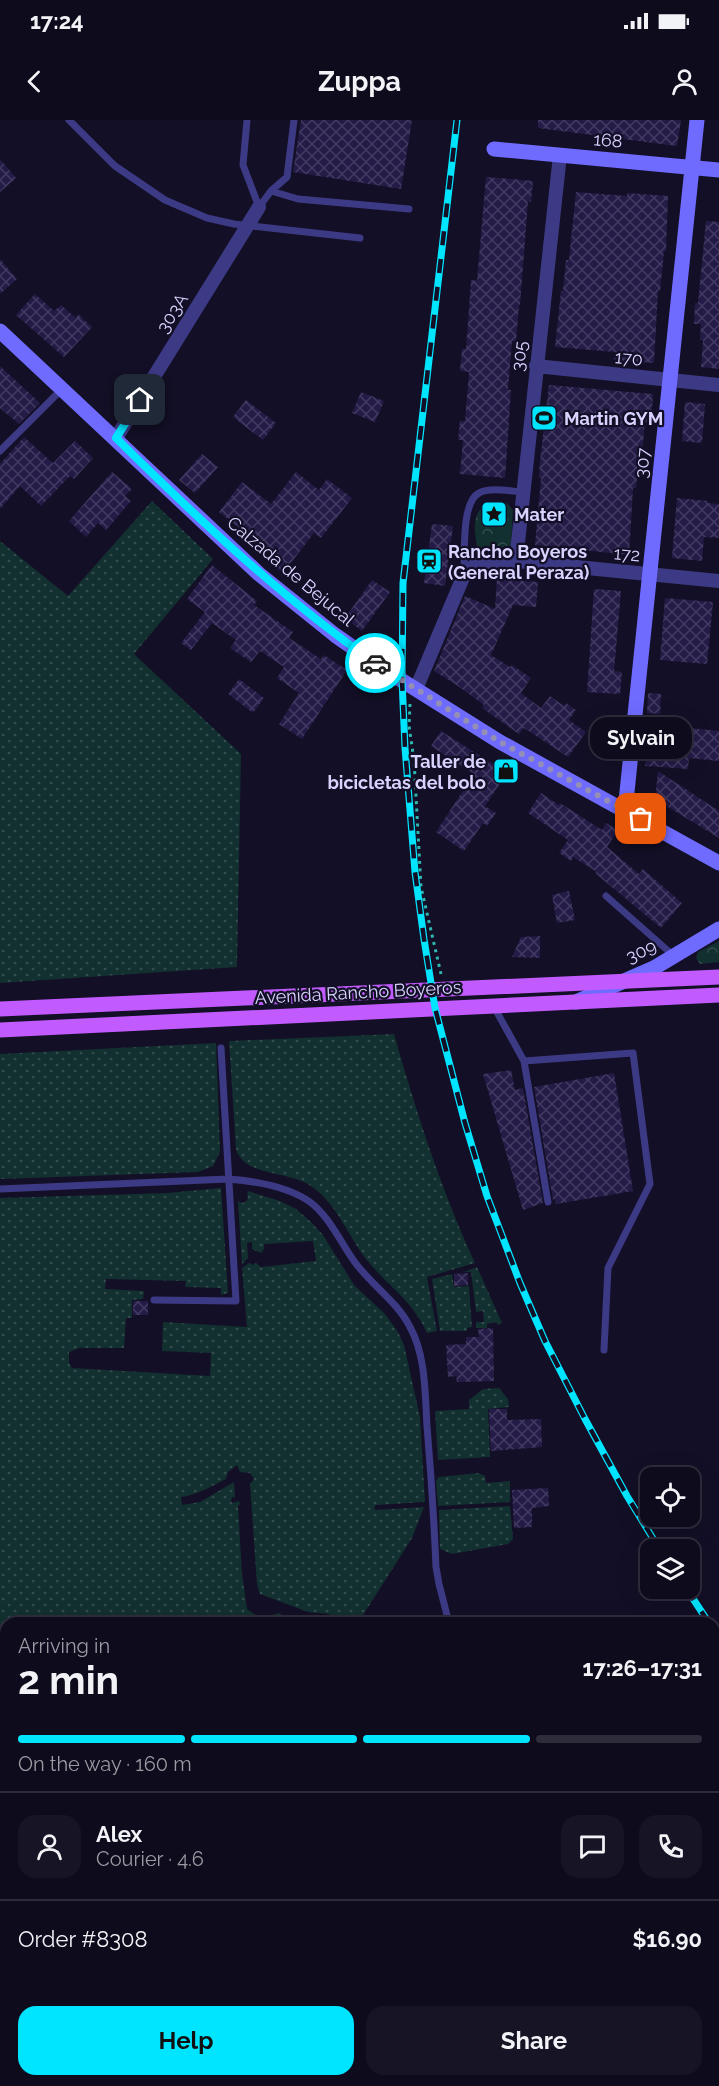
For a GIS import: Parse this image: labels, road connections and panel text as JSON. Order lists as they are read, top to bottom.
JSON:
{
  "streets": {
    "main road": [
      "168",
      "307",
      "Calzada de Bejucal",
      "309",
      "Avenida Rancho Boyeros"
    ],
    "street": [
      "303A",
      "305",
      "170",
      "172"
    ]
  },
  "crossings": [
    ["168", "305"],
    ["168", "307"],
    ["303A", "Calzada de Bejucal"],
    ["305", "170"],
    ["305", "172"],
    ["170", "307"],
    ["307", "172"],
    ["307", "Calzada de Bejucal"],
    ["309", "Avenida Rancho Boyeros"]
  ],
  "places": {
    "sports": ["Martin GYM"],
    "place": ["Mater"],
    "station": ["Rancho Boyeros (General Peraza)"],
    "shop": ["Taller de bicicletas del bolo"],
    "other": ["Sylvain"]
  },
  "page": {
    "status": "17:24",
    "header": "Zuppa",
    "bubble": "Sylvain",
    "heading": ["2 min", "Arriving in", "17:26–17:31"],
    "panel": [
      "Alex",
      "Courier · 4.6",
      "Order #8308",
      "$16.90"
    ],
    "bar": "On the way · 160 m",
    "buttons": ["Help", "Share"]
  }
}
